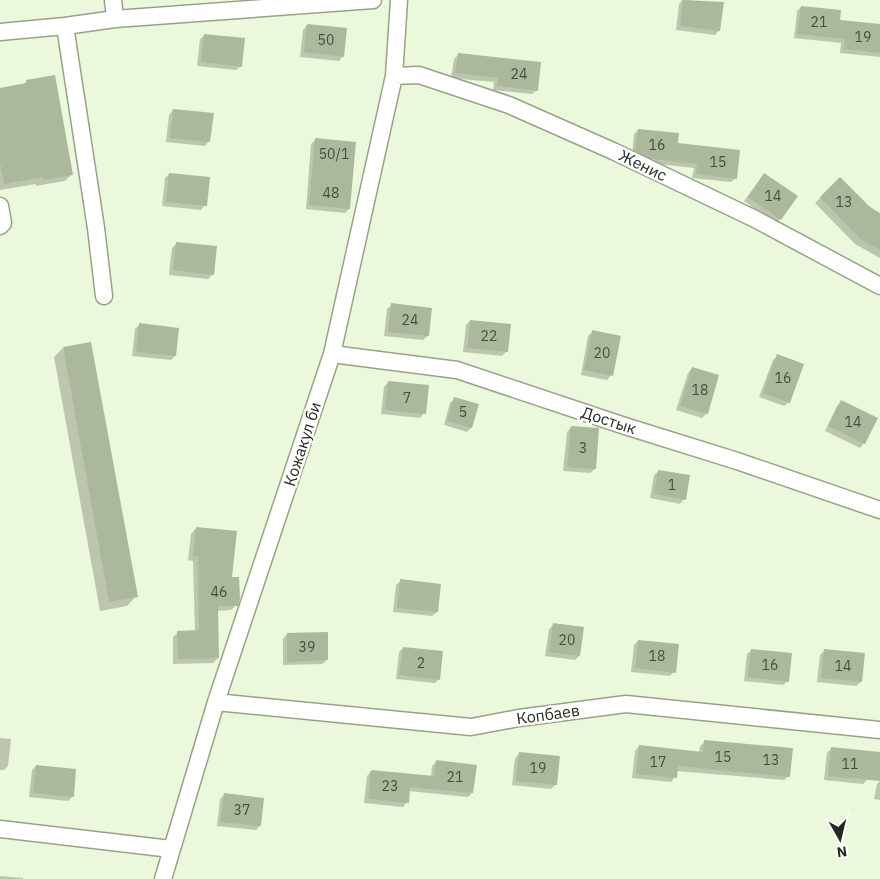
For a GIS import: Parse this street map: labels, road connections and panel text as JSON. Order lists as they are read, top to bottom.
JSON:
{
  "streets": {
    "street": [
      "Женис",
      "Достык",
      "Кожакул би",
      "Копбаев"
    ]
  },
  "crossings": [
    ["Женис", "Кожакул би"],
    ["Достык", "Кожакул би"],
    ["Кожакул би", "Копбаев"]
  ],
  "house_numbers": [
    "21",
    "19",
    "50",
    "24",
    "16",
    "50/1",
    "15",
    "48",
    "14",
    "13",
    "24",
    "22",
    "20",
    "16",
    "18",
    "7",
    "5",
    "14",
    "3",
    "1",
    "46",
    "20",
    "39",
    "18",
    "2",
    "16",
    "14",
    "15",
    "13",
    "17",
    "11",
    "19",
    "21",
    "23",
    "37"
  ],
  "north": "bottom"
}
